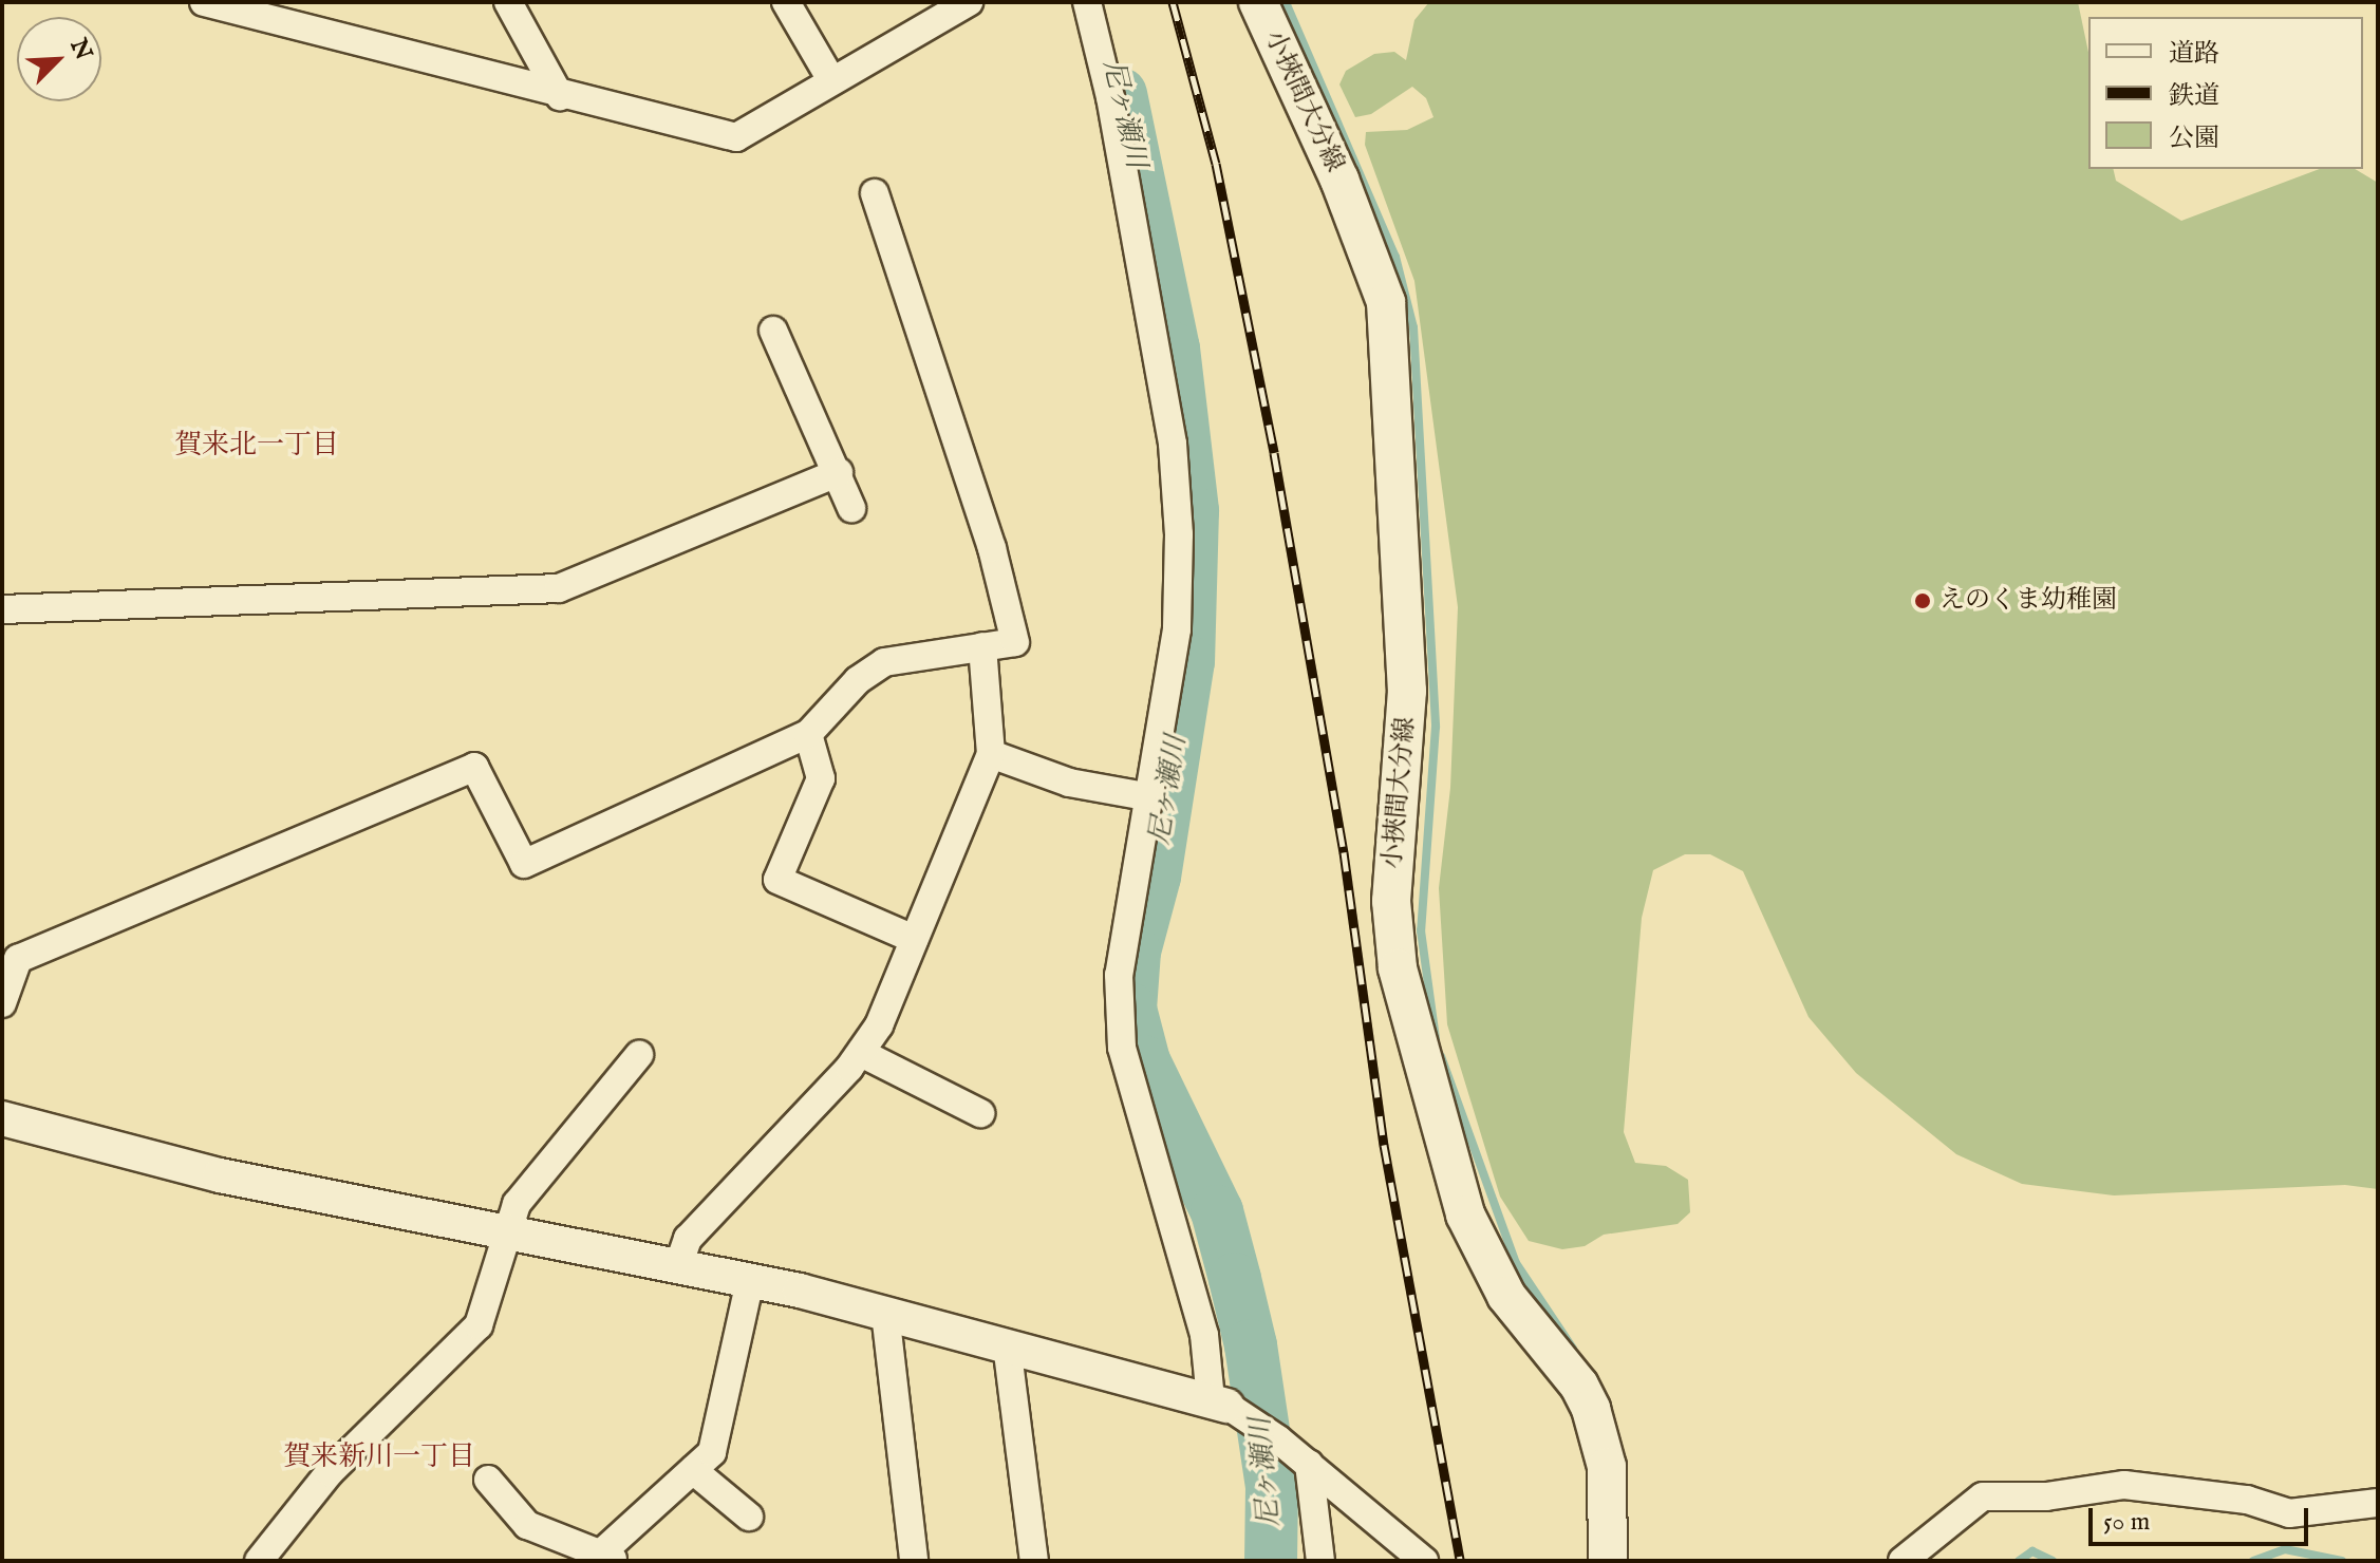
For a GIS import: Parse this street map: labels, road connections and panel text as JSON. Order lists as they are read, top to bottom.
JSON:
{
  "streets": {
    "main road": ["小挾間大分線"]
  },
  "districts": ["賀来北一丁目", "賀来新川一丁目"],
  "water": ["尼ヶ瀬川"],
  "places": ["えのくま幼稚園"],
  "legend": ["道路", "鉄道", "公園"],
  "scale_bar": "50 m",
  "north": "top right"
}
